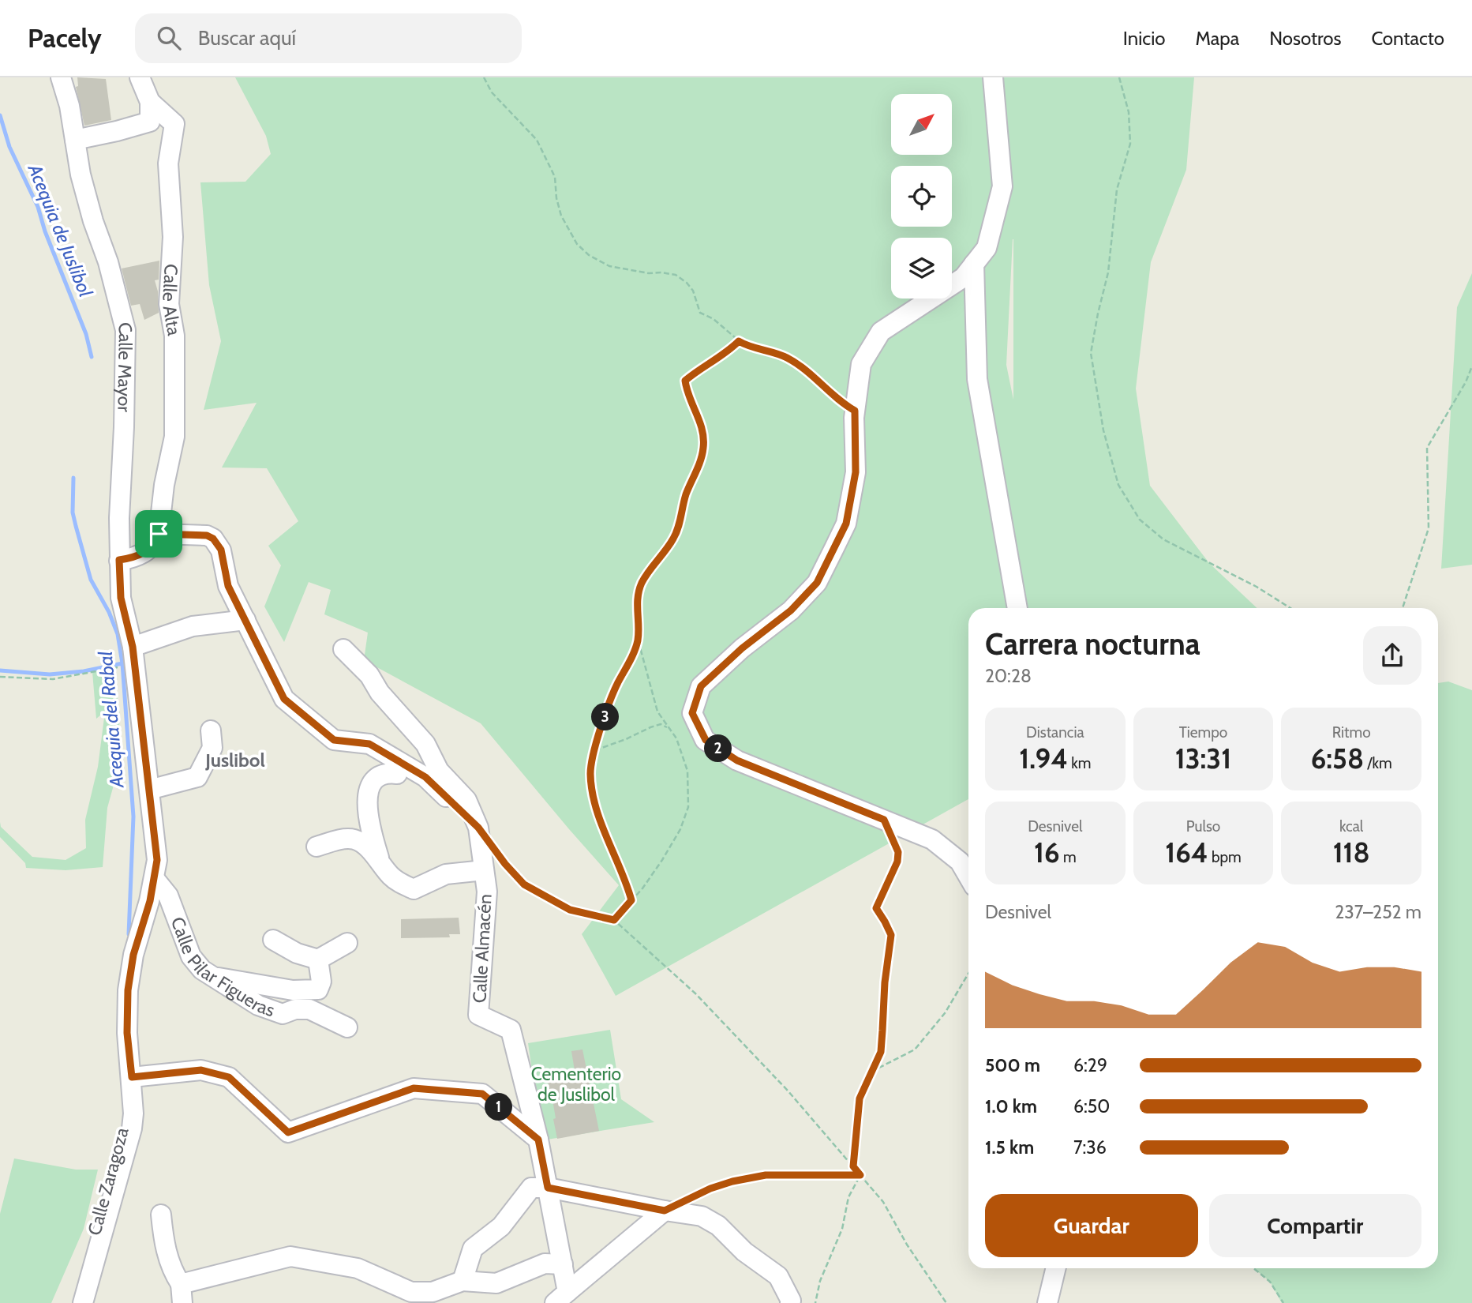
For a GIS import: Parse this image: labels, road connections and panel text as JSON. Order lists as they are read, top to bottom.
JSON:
{
  "streets": {
    "street": [
      "Calle Alta",
      "Calle Mayor",
      "Calle Almacén",
      "Calle Pilar Figueras",
      "Calle Zaragoza"
    ]
  },
  "crossings": [
    ["Calle Mayor", "Calle Zaragoza"],
    ["Calle Pilar Figueras", "Calle Zaragoza"]
  ],
  "districts": ["Juslibol"],
  "water": ["Acequia de Juslibol", "Acequia del Rabal"],
  "parks": ["Cementerio de Juslibol"],
  "north": "top right",
  "page": {
    "header": "Pacely",
    "search": "Buscar aquí",
    "nav": [
      "Inicio",
      "Mapa",
      "Nosotros",
      "Contacto"
    ],
    "heading": ["Carrera nocturna", "20:28"],
    "stats": [
      ["Distancia", "1.94 km"],
      ["Tiempo", "13:31"],
      ["Ritmo", "6:58 /km"],
      ["Desnivel", "16 m"],
      ["Pulso", "164 bpm"],
      ["kcal", "118"]
    ],
    "pins": ["3", "2", "1"],
    "chart": ["Desnivel", "237–252 m"],
    "list": [
      {
        "name": "500 m",
        "note": "6:29"
      },
      {
        "name": "1.0 km",
        "note": "6:50"
      },
      {
        "name": "1.5 km",
        "note": "7:36"
      }
    ],
    "buttons": ["Guardar", "Compartir"]
  }
}
